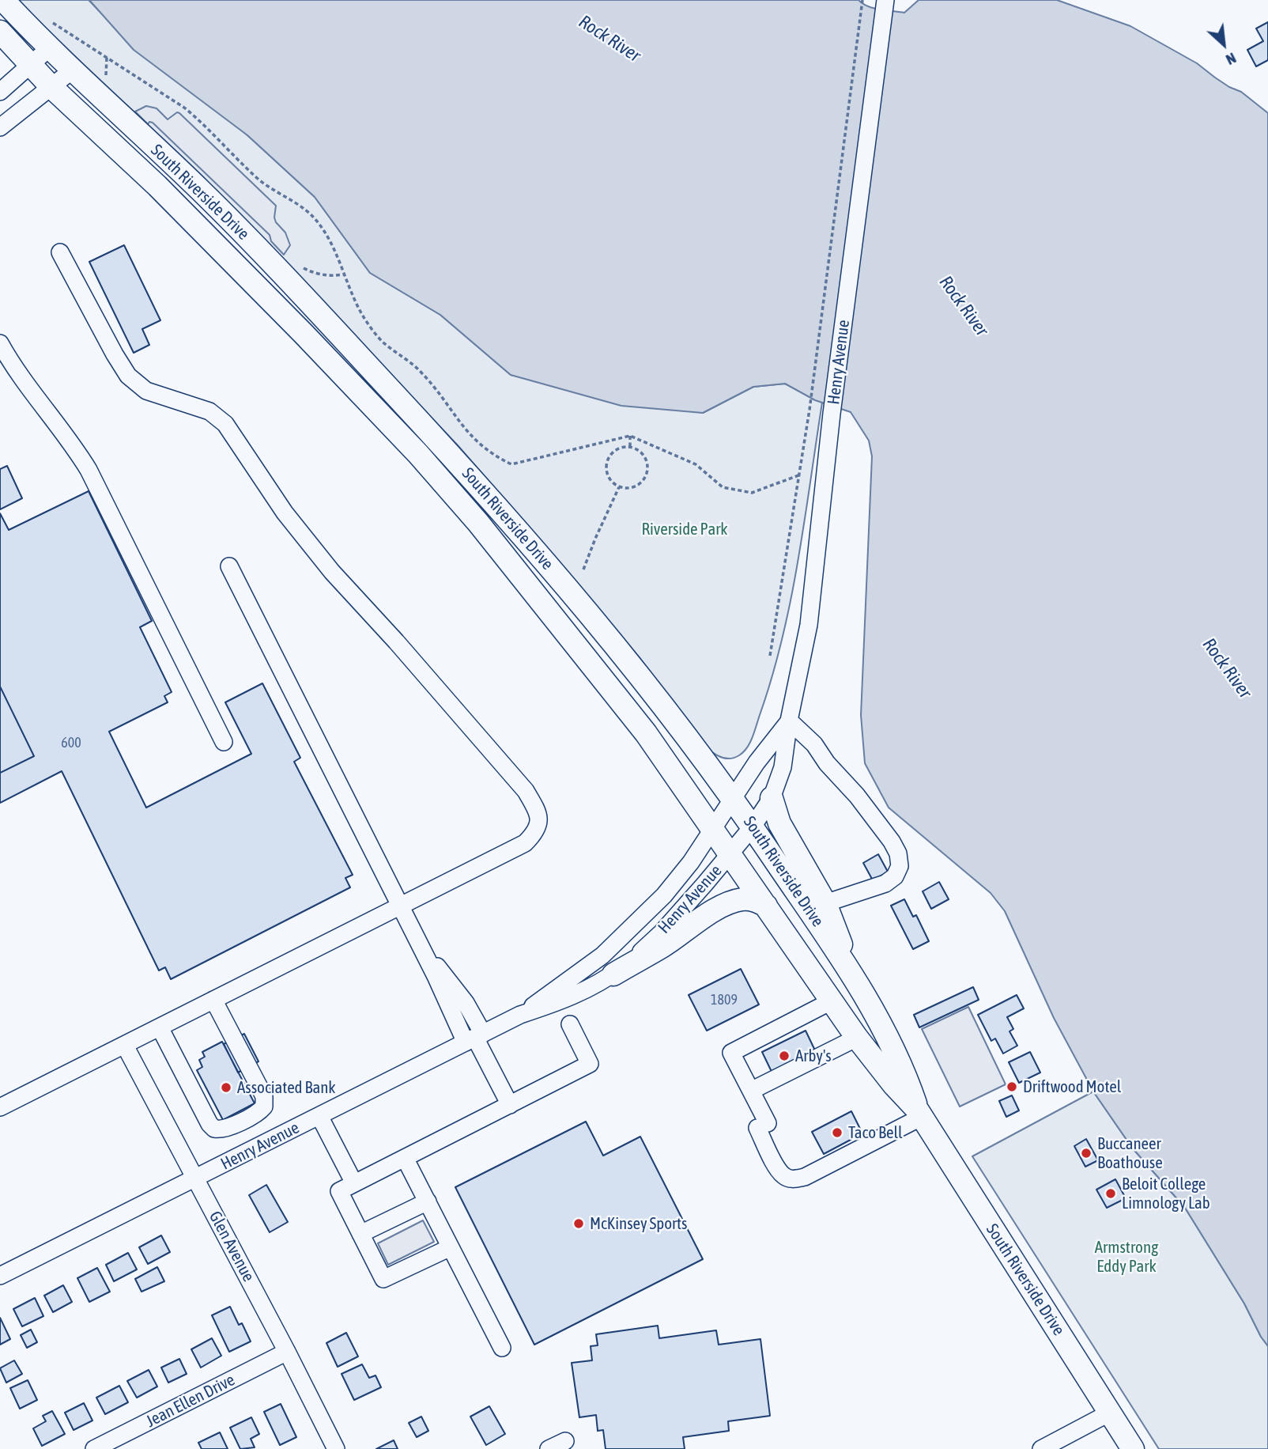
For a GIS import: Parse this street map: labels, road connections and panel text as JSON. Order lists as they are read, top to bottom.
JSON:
{
  "streets": {
    "main road": ["South Riverside Drive"],
    "street": ["Henry Avenue", "Glen Avenue", "Jean Ellen Drive"]
  },
  "crossings": [
    ["South Riverside Drive", "Henry Avenue"],
    ["Henry Avenue", "Glen Avenue"],
    ["Glen Avenue", "Jean Ellen Drive"]
  ],
  "water": ["Rock River"],
  "parks": ["Riverside Park", "Armstrong Eddy Park"],
  "places": [
    "Arby's",
    "Driftwood Motel",
    "Associated Bank",
    "Taco Bell",
    "Buccaneer Boathouse",
    "Beloit College Limnology Lab",
    "McKinsey Sports"
  ],
  "house_numbers": ["600", "1809"],
  "north": "bottom right"
}
